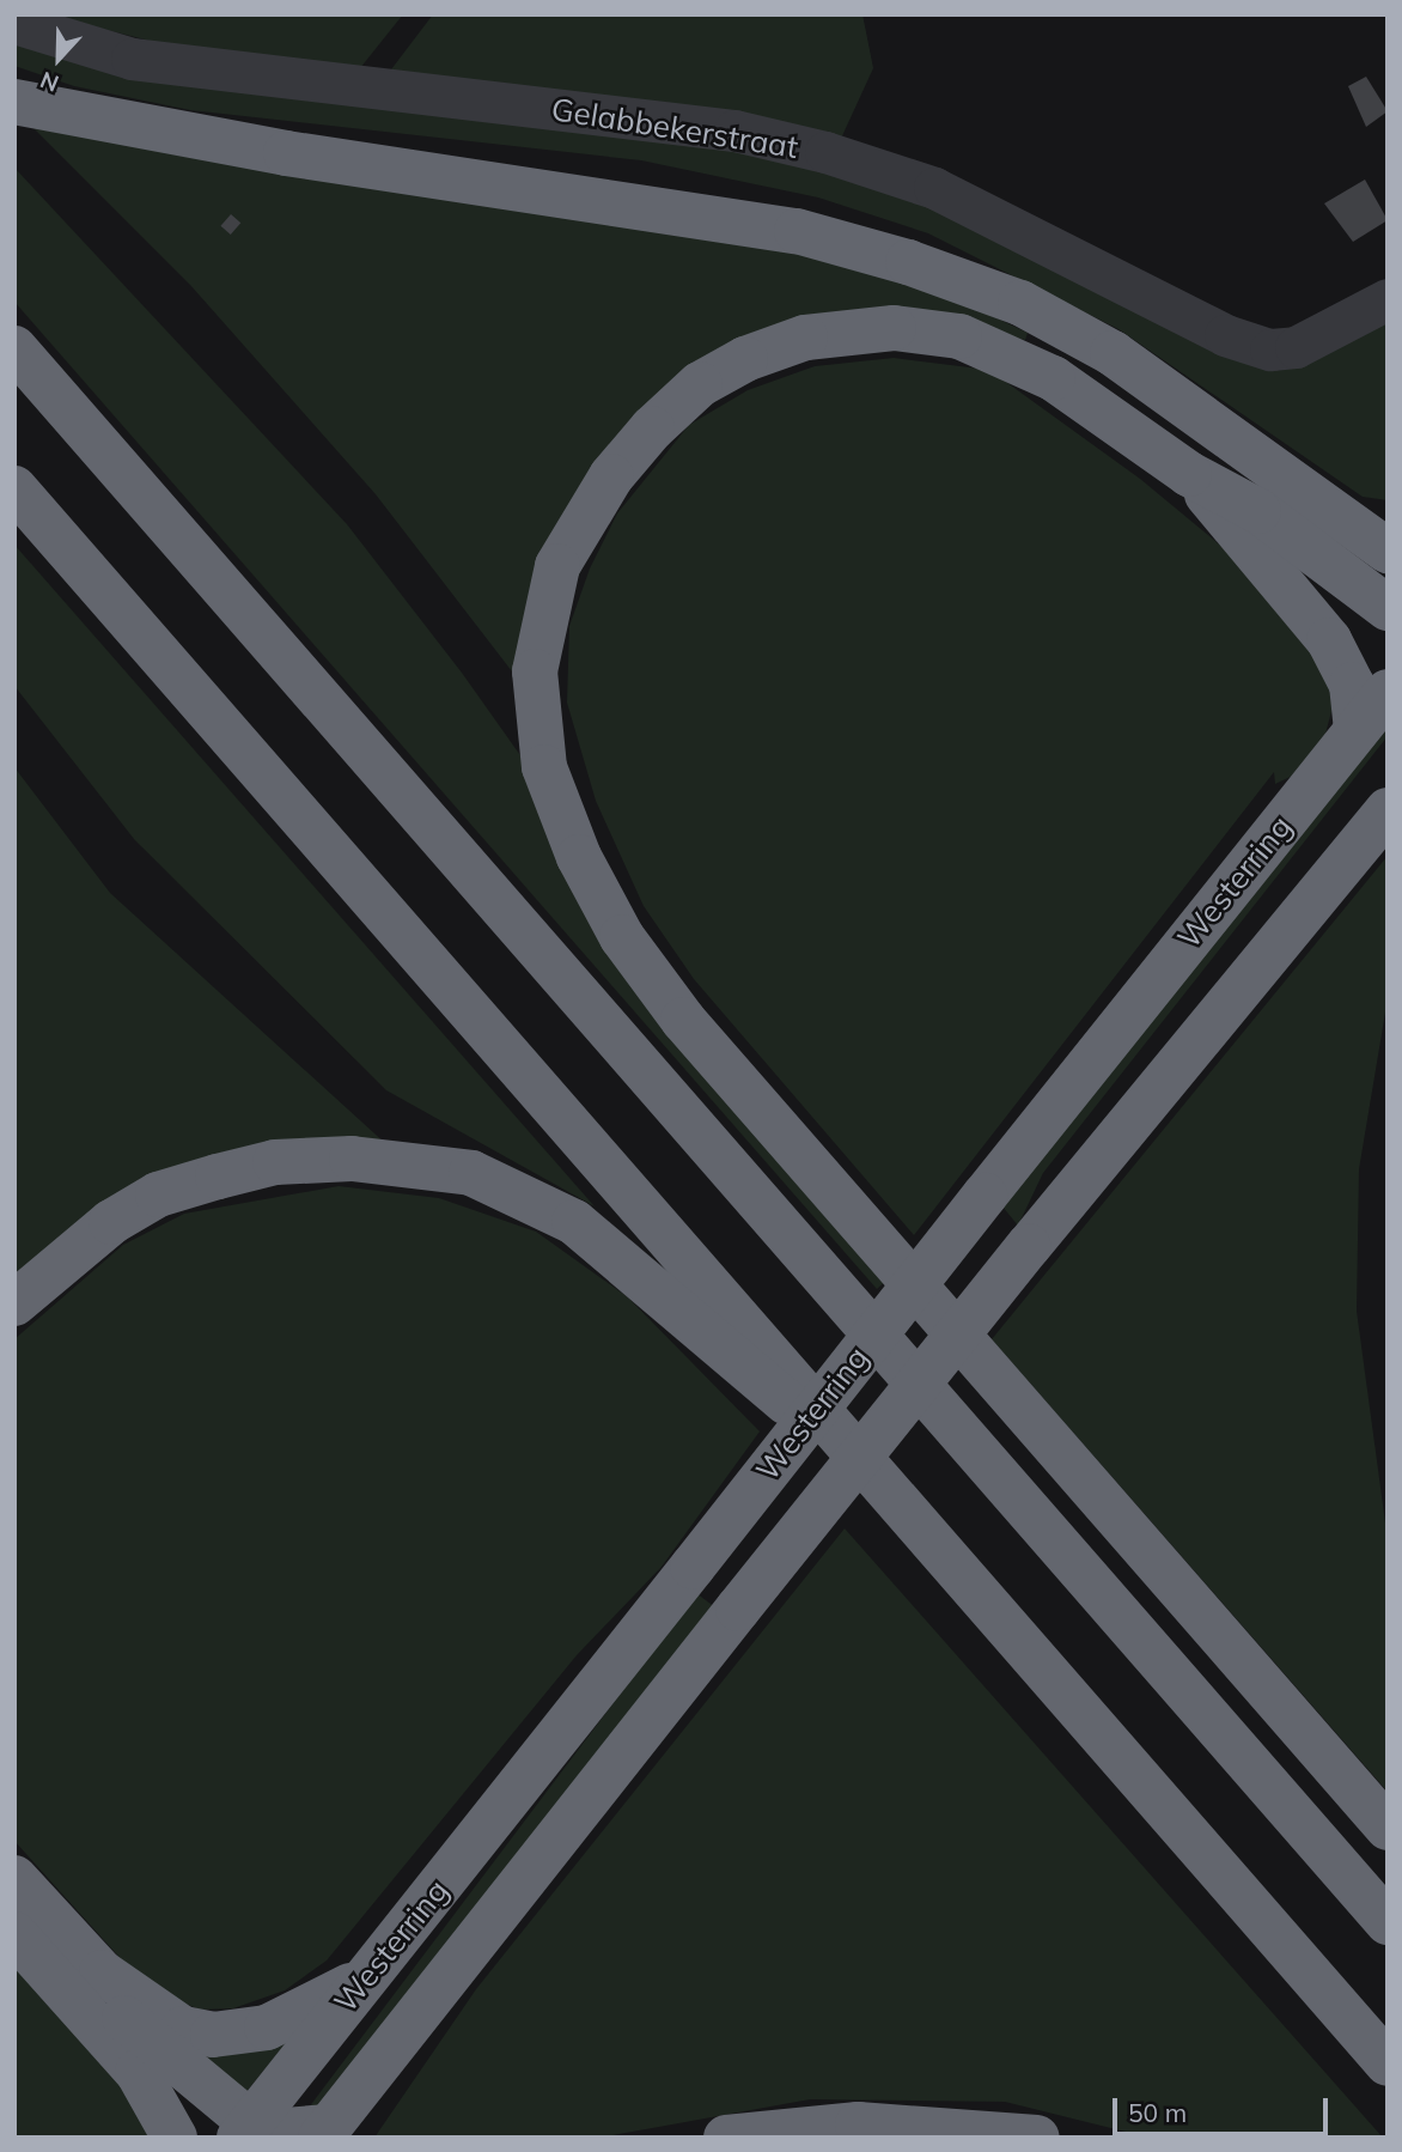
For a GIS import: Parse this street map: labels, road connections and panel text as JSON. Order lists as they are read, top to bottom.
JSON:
{
  "streets": {
    "highway": ["Westerring"],
    "street": ["Gelabbekerstraat"]
  },
  "scale_bar": "50 m",
  "north": "bottom"
}
